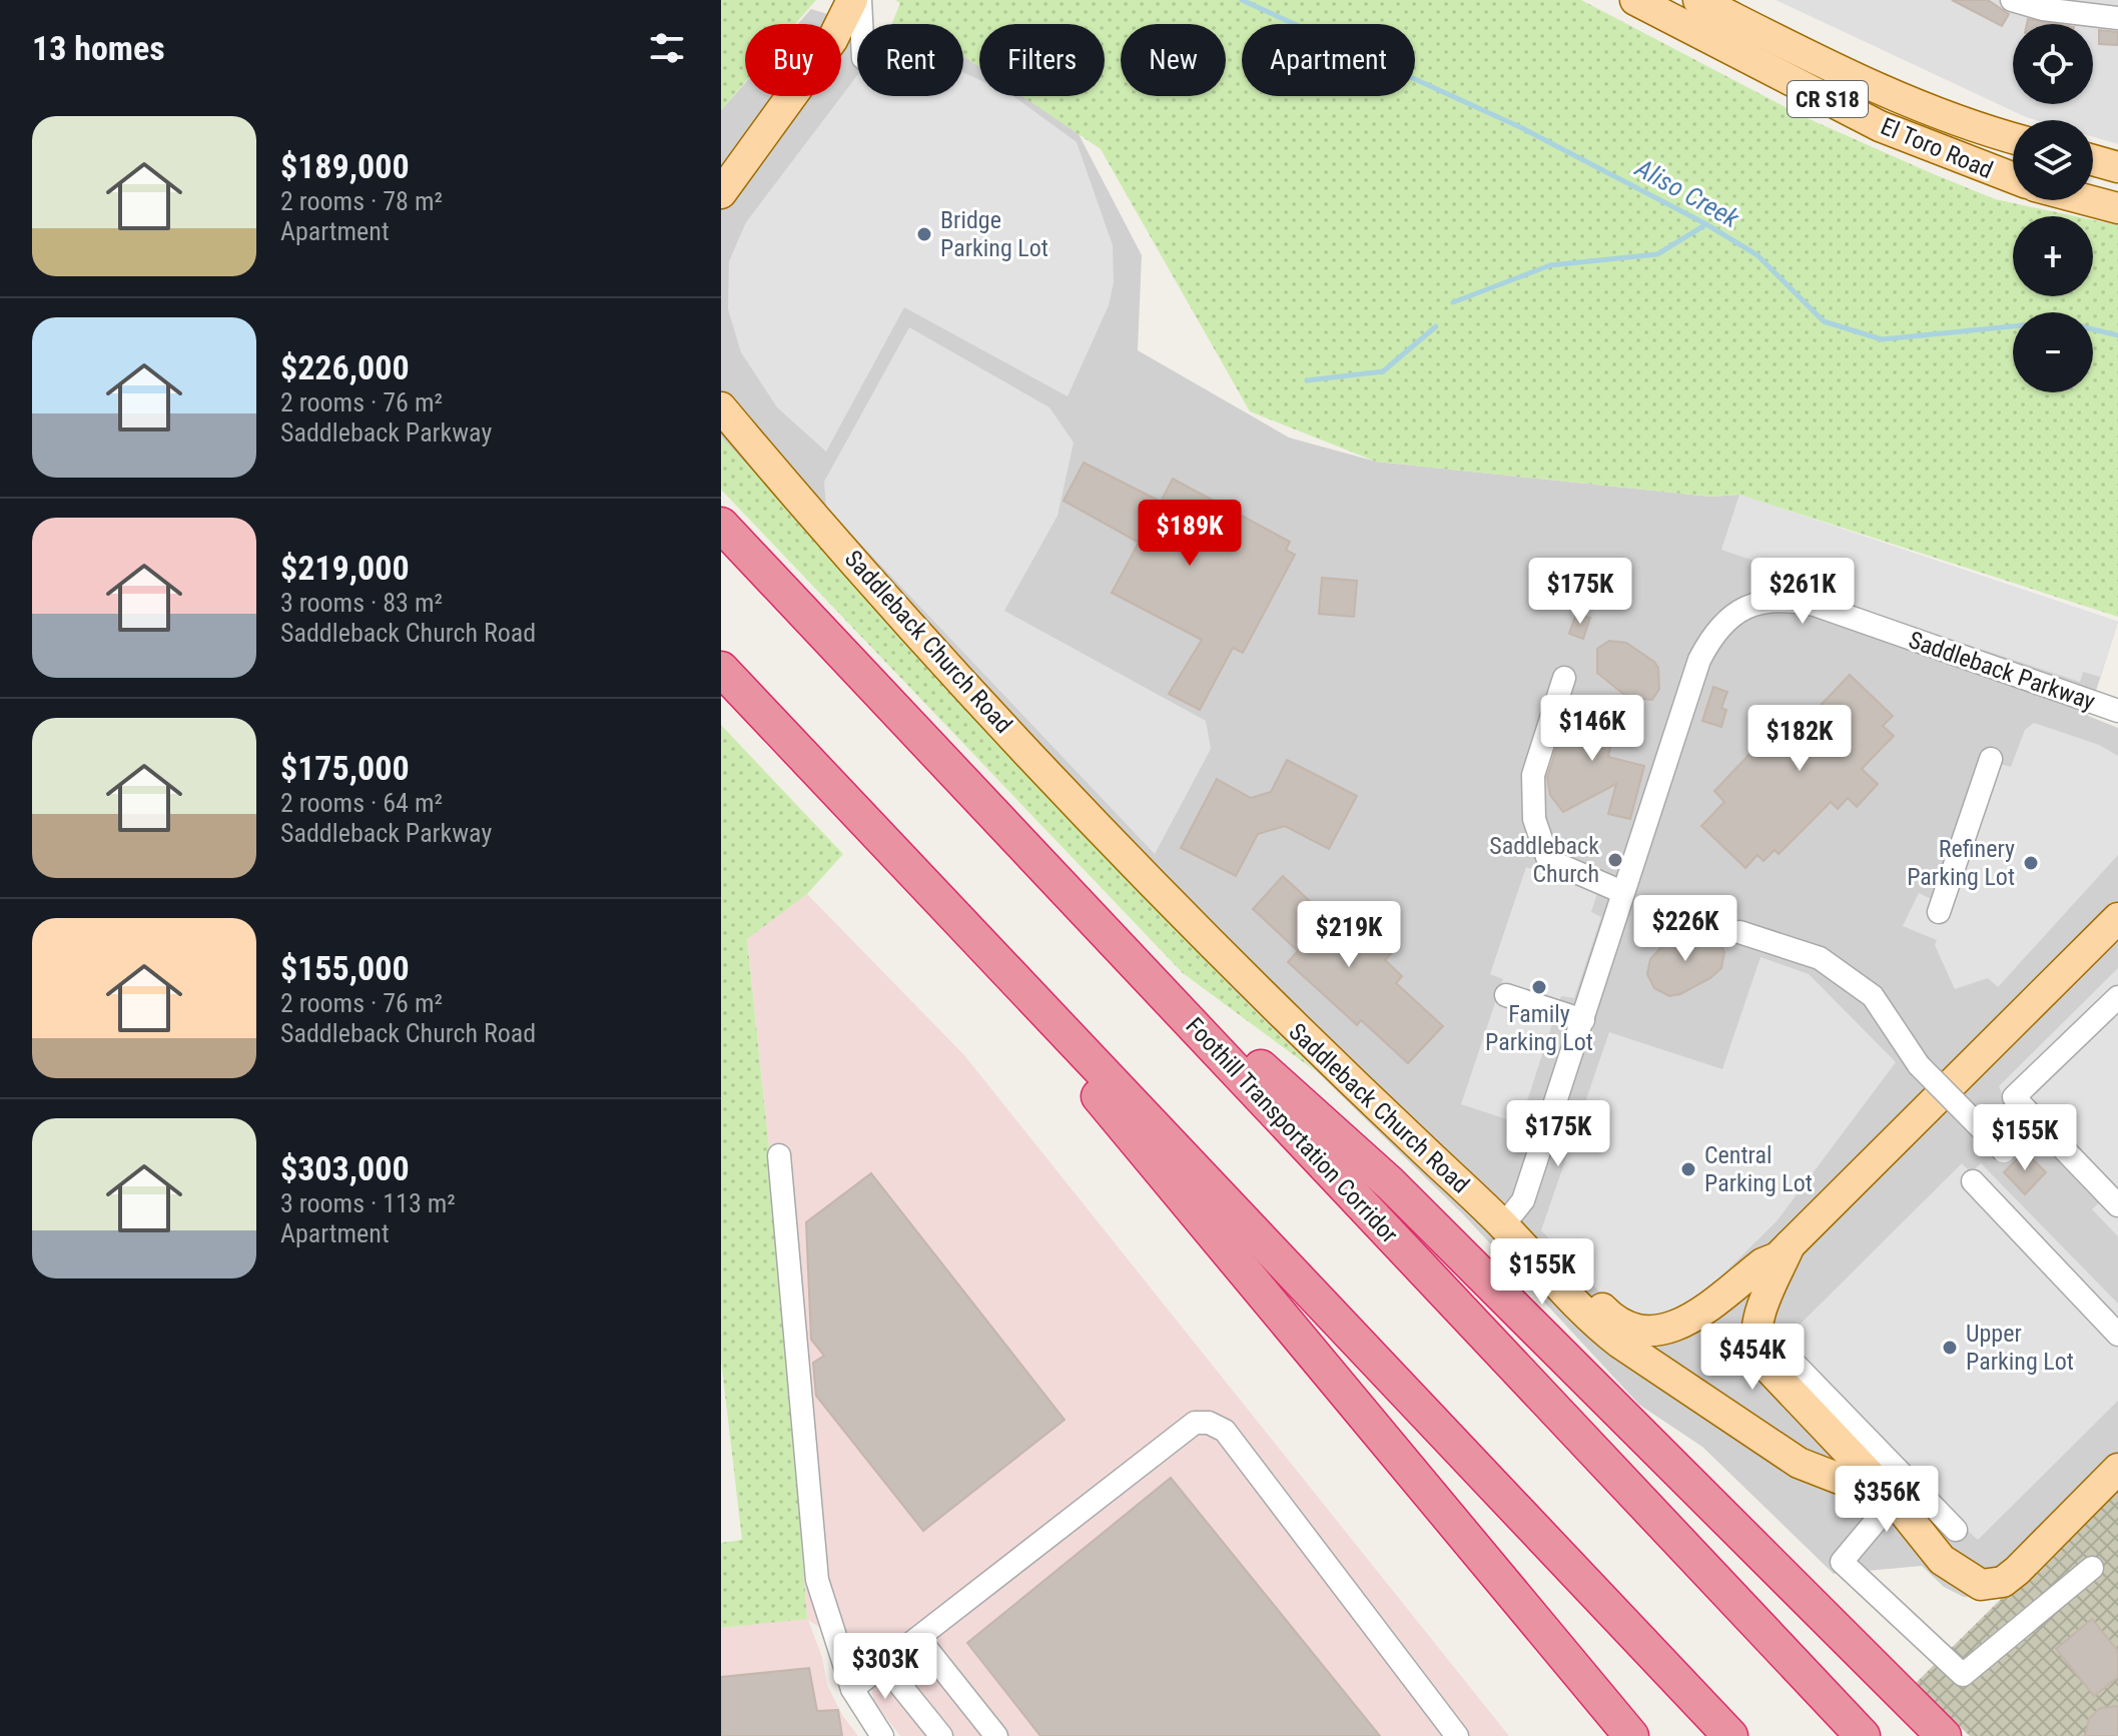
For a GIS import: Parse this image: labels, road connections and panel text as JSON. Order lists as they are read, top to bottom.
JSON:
{
  "streets": {
    "highway": ["Foothill Transportation Corridor"],
    "main road": ["CR S18", "El Toro Road", "Saddleback Church Road"],
    "street": ["Saddleback Parkway"]
  },
  "crossings": [
    ["Saddleback Church Road", "Saddleback Parkway"]
  ],
  "water": ["Aliso Creek"],
  "places": [
    "Bridge Parking Lot",
    "Saddleback Church",
    "Refinery Parking Lot",
    "Family Parking Lot",
    "Central Parking Lot",
    "Upper Parking Lot"
  ],
  "page": {
    "heading": "13 homes",
    "map_buttons": ["+", "−"],
    "chip": [
      "Buy",
      "Rent",
      "Filters",
      "New",
      "Apartment"
    ],
    "list": [
      {
        "name": "$189,000",
        "note": "2 rooms · 78 m² · Apartment"
      },
      {
        "name": "$226,000",
        "note": "2 rooms · 76 m² · Saddleback Parkway"
      },
      {
        "name": "$219,000",
        "note": "3 rooms · 83 m² · Saddleback Church Road"
      },
      {
        "name": "$175,000",
        "note": "2 rooms · 64 m² · Saddleback Parkway"
      },
      {
        "name": "$155,000",
        "note": "2 rooms · 76 m² · Saddleback Church Road"
      },
      {
        "name": "$303,000",
        "note": "3 rooms · 113 m² · Apartment"
      }
    ],
    "price": [
      "$189K",
      "$175K",
      "$261K",
      "$146K",
      "$182K",
      "$226K",
      "$219K",
      "$175K",
      "$155K",
      "$155K",
      "$454K",
      "$356K",
      "$303K"
    ]
  }
}
